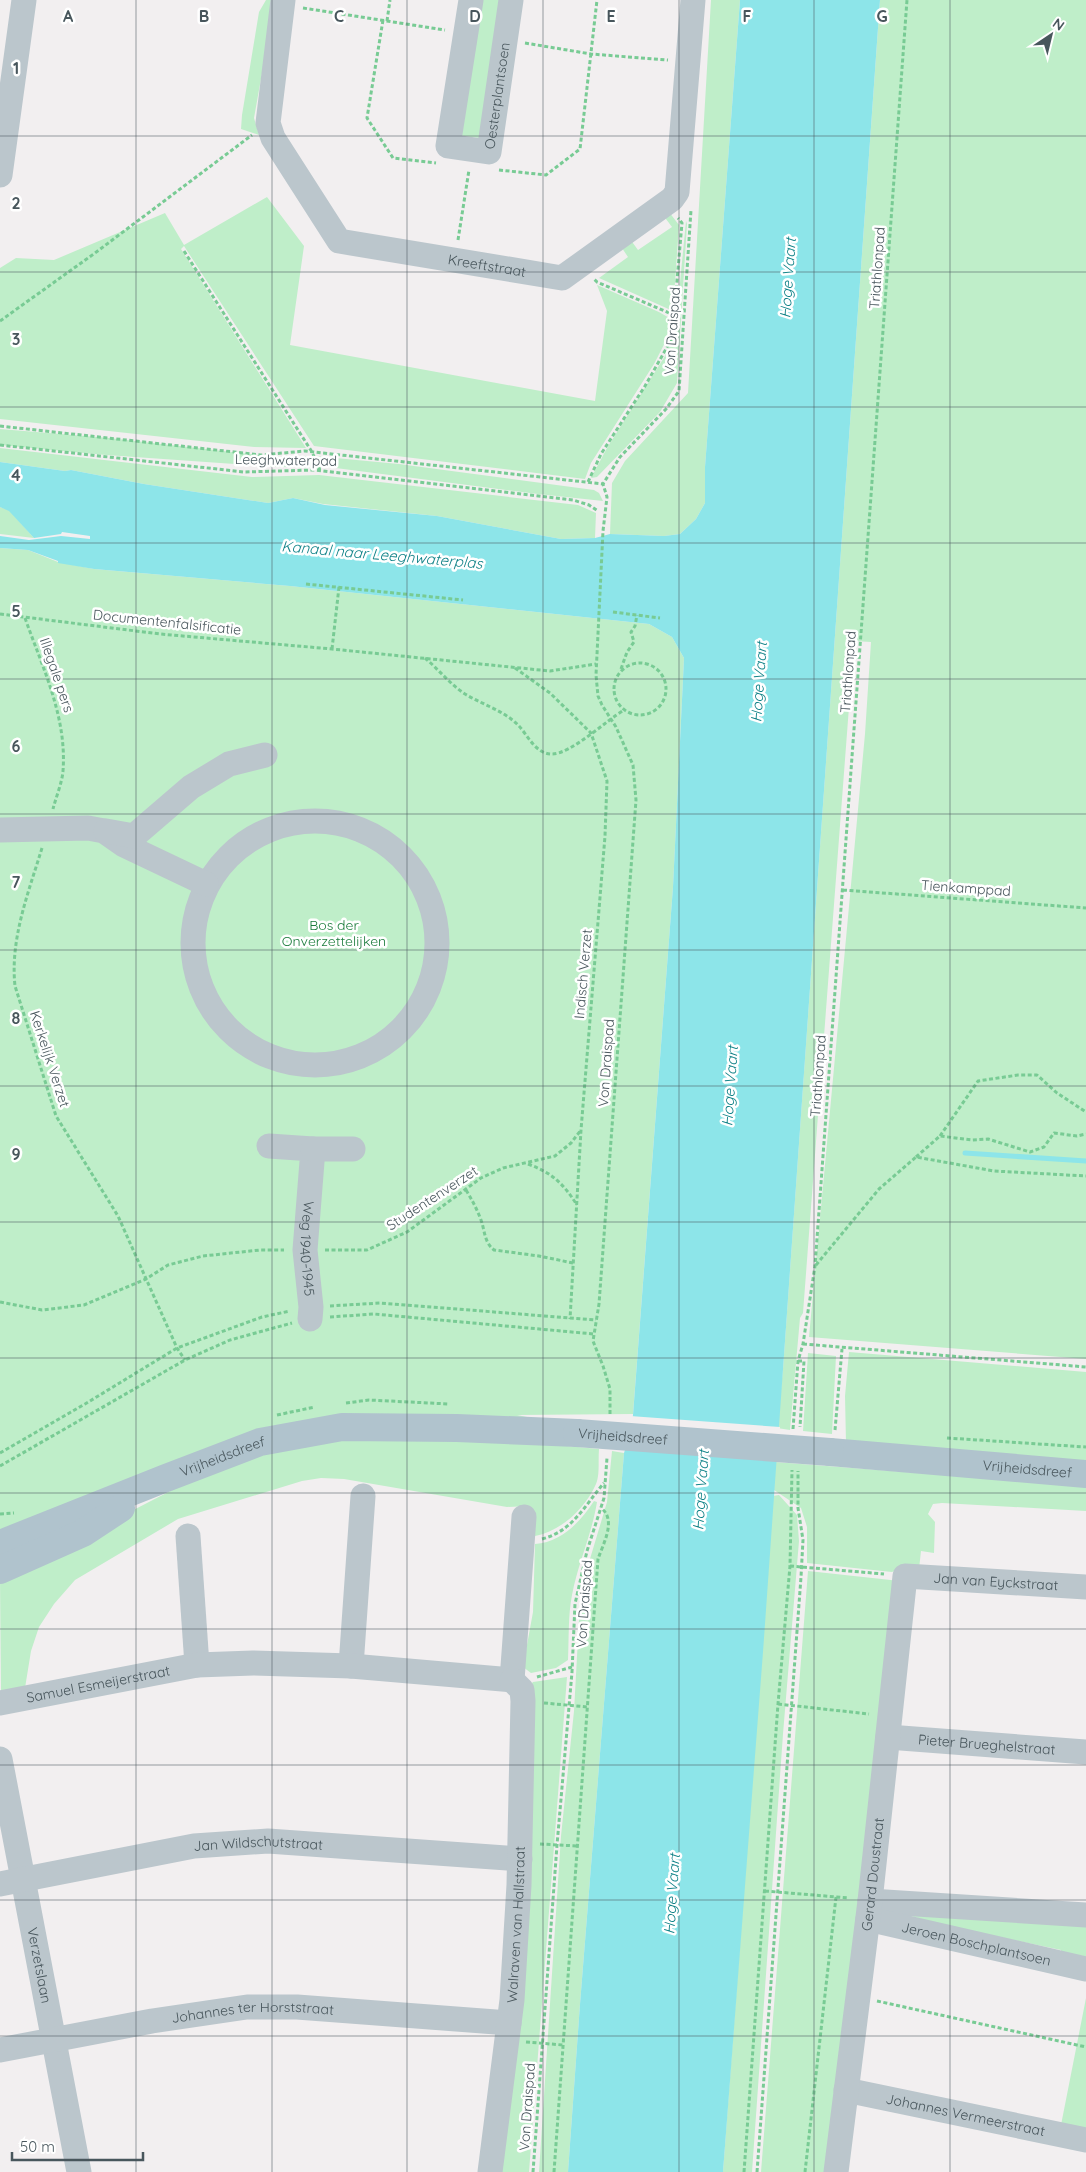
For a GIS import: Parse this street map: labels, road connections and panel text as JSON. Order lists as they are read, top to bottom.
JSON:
{
  "streets": {
    "main road": ["Vrijheidsdreef"],
    "street": [
      "Oesterplantsoen",
      "Kreeftstraat",
      "Weg 1940-1945",
      "Jan van Eyckstraat",
      "Samuel Esmeijerstraat",
      "Pieter Brueghelstraat",
      "Jan Wildschutstraat",
      "Gerard Doustraat",
      "Walraven van Hallstraat",
      "Jeroen Boschplantsoen",
      "Verzetslaan",
      "Johannes ter Horststraat",
      "Johannes Vermeerstraat"
    ],
    "path": [
      "Triathlonpad",
      "Von Draispad",
      "Leeghwaterpad",
      "Documentenfalsificatie",
      "Illegale pers",
      "Tienkamppad",
      "Indisch Verzet",
      "Kerkelijk Verzet",
      "Studentenverzet"
    ]
  },
  "crossings": [
    ["Triathlonpad", "Tienkamppad"],
    ["Von Draispad", "Documentenfalsificatie"],
    ["Von Draispad", "Walraven van Hallstraat"],
    ["Von Draispad", "Johannes ter Horststraat"],
    ["Documentenfalsificatie", "Illegale pers"],
    ["Documentenfalsificatie", "Indisch Verzet"],
    ["Illegale pers", "Kerkelijk Verzet"],
    ["Indisch Verzet", "Studentenverzet"],
    ["Kerkelijk Verzet", "Studentenverzet"],
    ["Studentenverzet", "Weg 1940-1945"],
    ["Jan van Eyckstraat", "Gerard Doustraat"],
    ["Samuel Esmeijerstraat", "Walraven van Hallstraat"],
    ["Pieter Brueghelstraat", "Gerard Doustraat"],
    ["Jan Wildschutstraat", "Walraven van Hallstraat"],
    ["Jan Wildschutstraat", "Verzetslaan"],
    ["Gerard Doustraat", "Jeroen Boschplantsoen"],
    ["Gerard Doustraat", "Johannes Vermeerstraat"],
    ["Walraven van Hallstraat", "Johannes ter Horststraat"],
    ["Verzetslaan", "Johannes ter Horststraat"]
  ],
  "water": ["Hoge Vaart", "Kanaal naar Leeghwaterplas"],
  "parks": ["Bos der Onverzettelijken"],
  "scale_bar": "50 m",
  "north": "top right",
  "grid": {
    "columns": [
      "A",
      "B",
      "C",
      "D",
      "E",
      "F",
      "G"
    ],
    "rows": [
      "1",
      "2",
      "3",
      "4",
      "5",
      "6",
      "7",
      "8",
      "9"
    ]
  }
}
